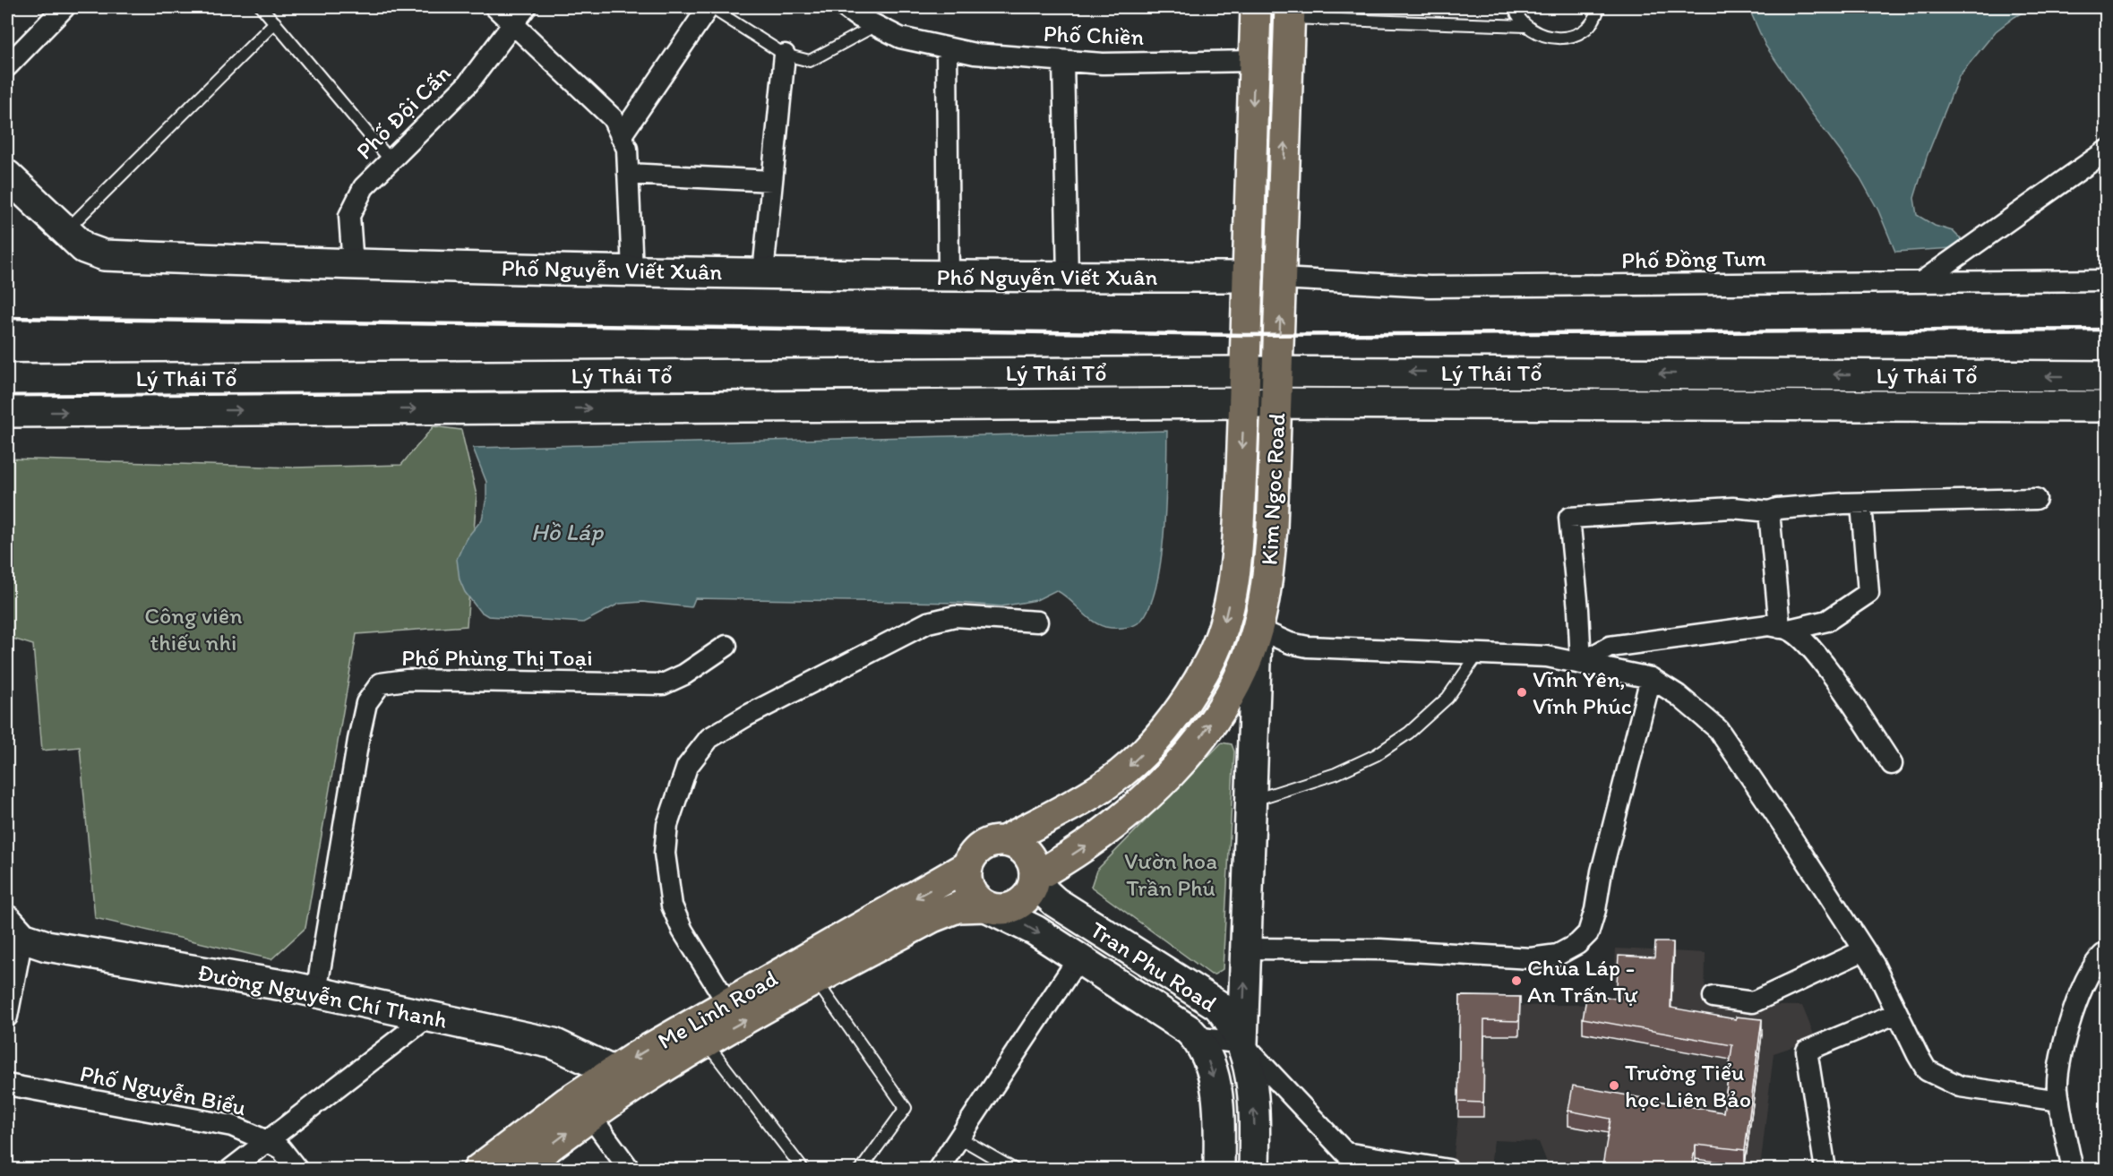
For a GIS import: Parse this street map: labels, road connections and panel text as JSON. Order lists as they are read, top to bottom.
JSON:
{
  "streets": {
    "main road": [
      "Phố Nguyễn Viết Xuân",
      "Lý Thái Tổ",
      "Kim Ngoc Road",
      "Tran Phu Road",
      "Đường Nguyễn Chí Thanh",
      "Me Linh Road"
    ],
    "street": [
      "Phố Chiền",
      "Phố Đội Cấn",
      "Phố Đồng Tum",
      "Phố Phùng Thị Toại",
      "Phố Nguyễn Biểu"
    ]
  },
  "crossings": [
    ["Phố Chiền", "Kim Ngoc Road"],
    ["Phố Đội Cấn", "Phố Nguyễn Viết Xuân"],
    ["Phố Đồng Tum", "Kim Ngoc Road"],
    ["Phố Nguyễn Viết Xuân", "Kim Ngoc Road"],
    ["Lý Thái Tổ", "Kim Ngoc Road"],
    ["Kim Ngoc Road", "Tran Phu Road"],
    ["Kim Ngoc Road", "Me Linh Road"],
    ["Phố Phùng Thị Toại", "Đường Nguyễn Chí Thanh"],
    ["Tran Phu Road", "Me Linh Road"],
    ["Đường Nguyễn Chí Thanh", "Me Linh Road"]
  ],
  "water": ["Hồ Láp"],
  "parks": ["Công viên thiếu nhi", "Vườn hoa Trần Phú"],
  "places": ["Vĩnh Yên, Vĩnh Phúc", "Chùa Láp - An Trấn Tự", "Trường Tiểu học Liên Bảo"]
}
